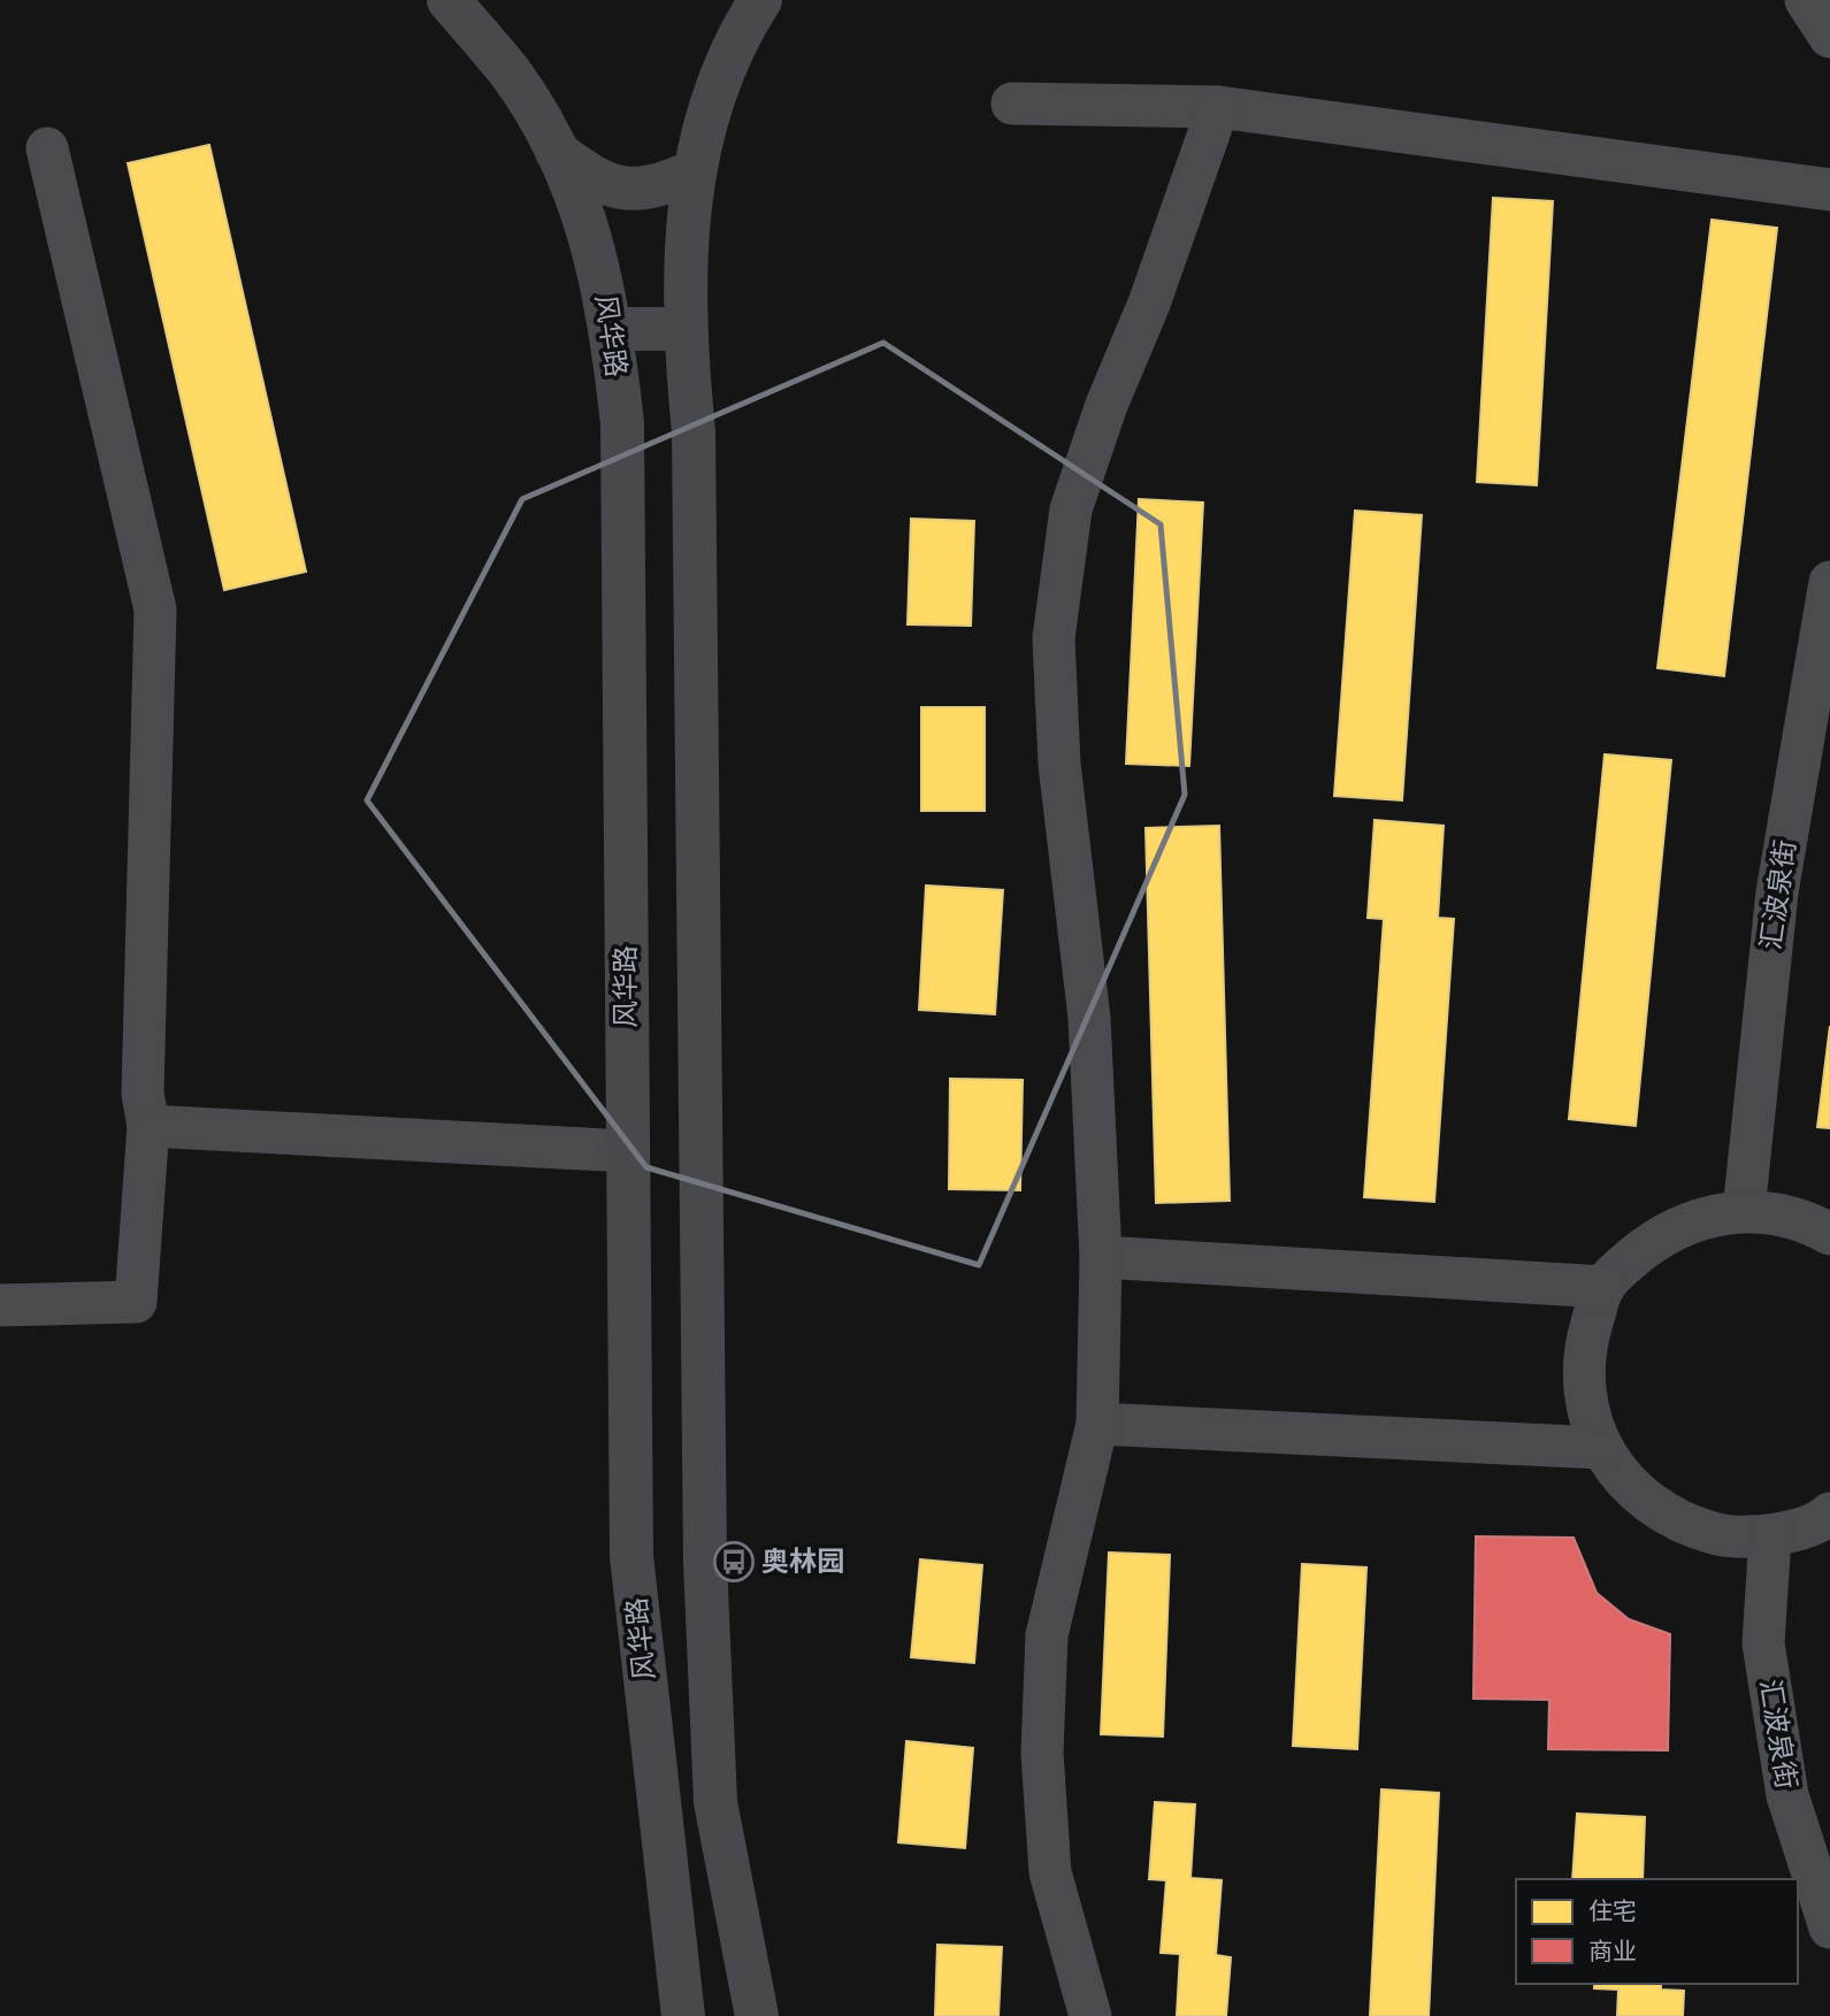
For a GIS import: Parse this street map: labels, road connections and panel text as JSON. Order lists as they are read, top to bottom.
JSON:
{
  "streets": {
    "street": ["风华路", "汇波泉街"]
  },
  "places": {
    "bus stop": ["奥林园"]
  },
  "legend": ["住宅", "商业"]
}
